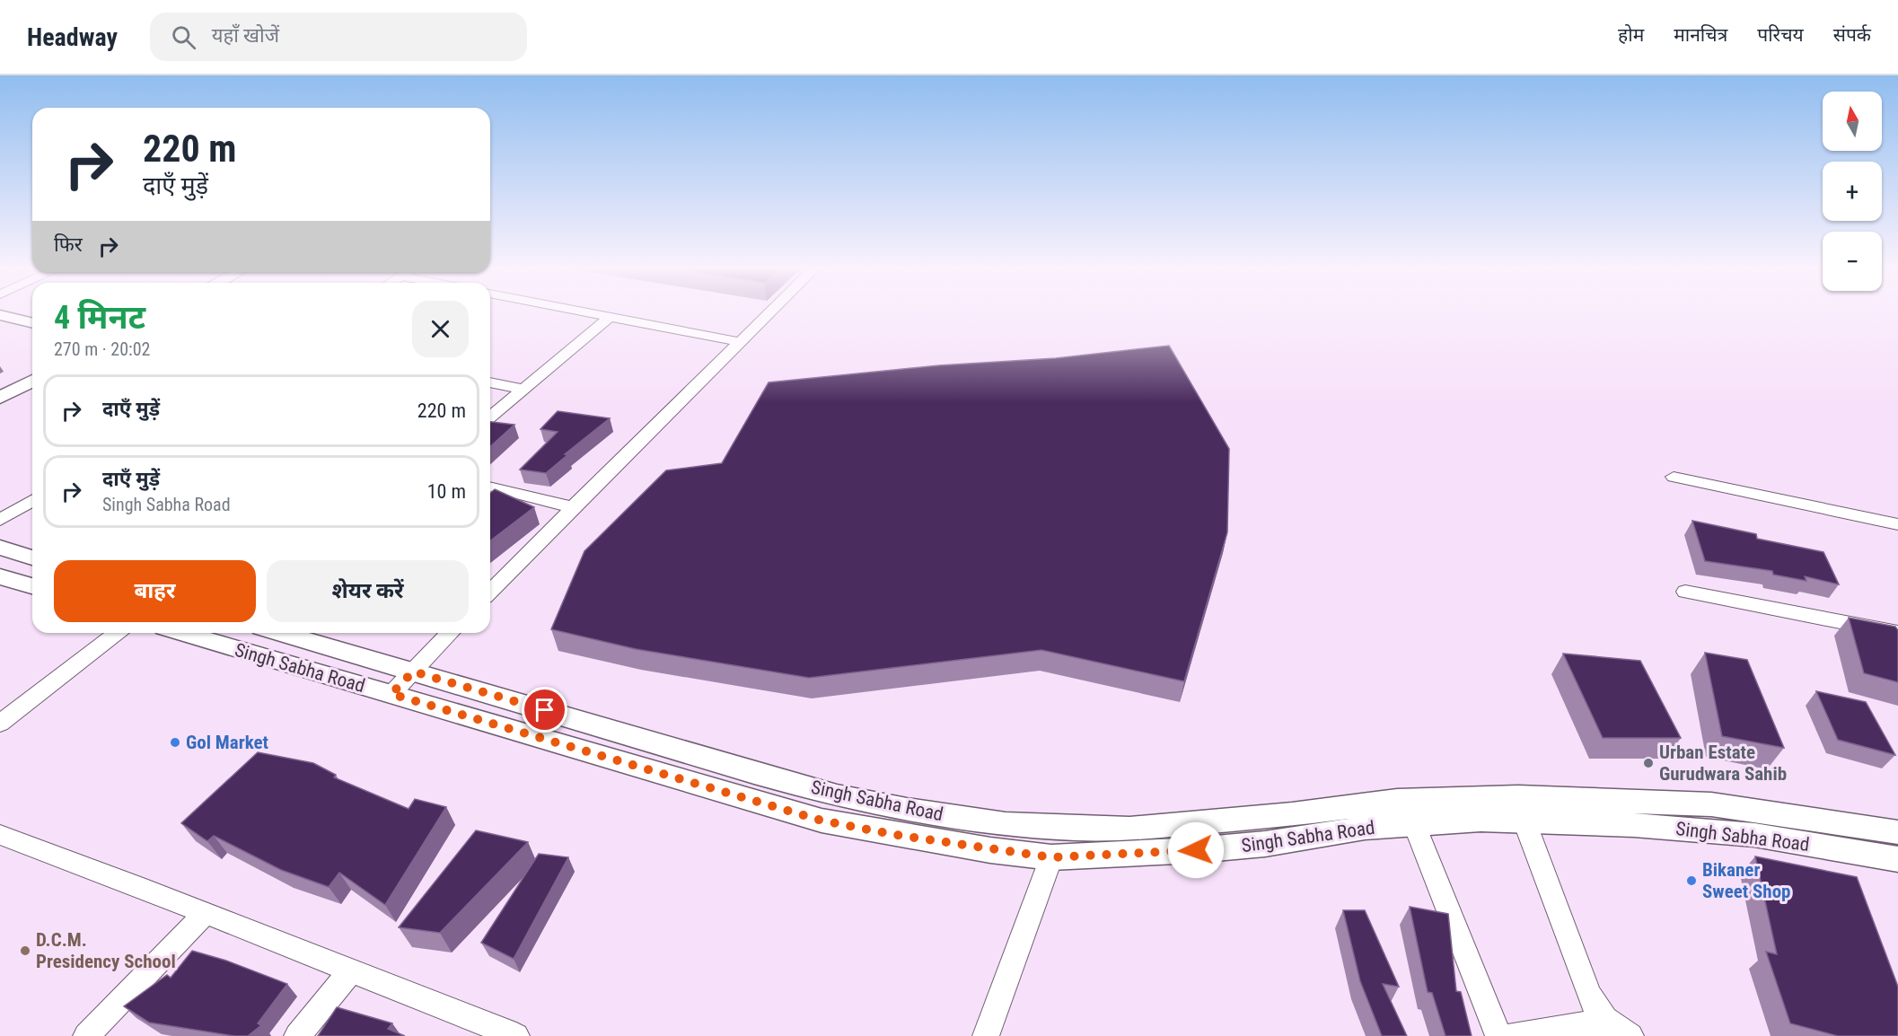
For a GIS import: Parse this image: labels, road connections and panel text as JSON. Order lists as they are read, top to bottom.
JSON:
{
  "streets": {
    "street": ["Singh Sabha Road"]
  },
  "places": [
    "Gol Market",
    "Urban Estate Gurudwara Sahib",
    "Bikaner Sweet Shop",
    "D.C.M. Presidency School"
  ],
  "north": "top",
  "page": {
    "header": "Headway",
    "search": "यहाँ खोजें",
    "nav": [
      "होम",
      "मानचित्र",
      "परिचय",
      "संपर्क"
    ],
    "map_buttons": ["+", "−"],
    "turn": ["220 m", "दाएँ मुड़ें"],
    "then": "फिर",
    "heading": ["4 मिनट", "270 m · 20:02"],
    "list": [
      {
        "name": "दाएँ मुड़ें",
        "value": "220 m"
      },
      {
        "name": "दाएँ मुड़ें",
        "note": "Singh Sabha Road",
        "value": "10 m"
      }
    ],
    "buttons": ["बाहर", "शेयर करें"]
  }
}
